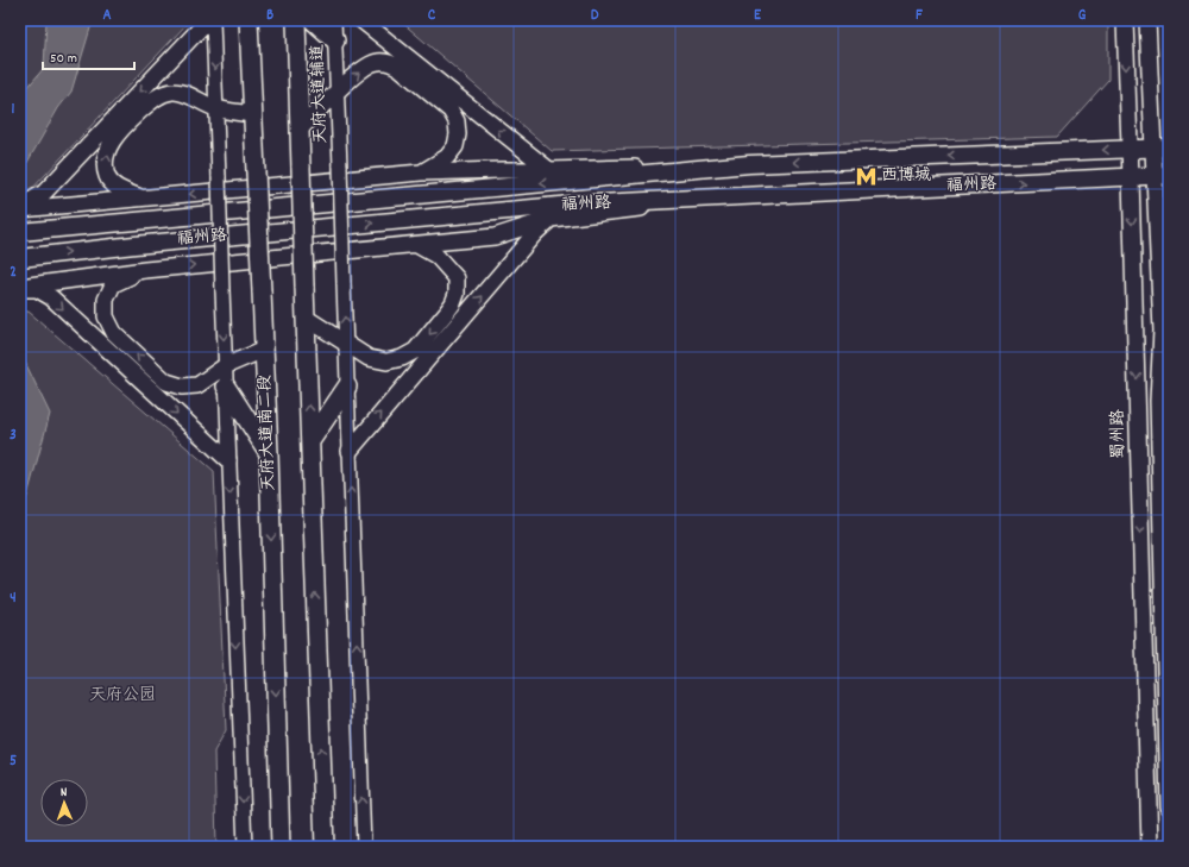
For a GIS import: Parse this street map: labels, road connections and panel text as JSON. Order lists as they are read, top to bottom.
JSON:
{
  "streets": {
    "highway": ["天府大道南二段"],
    "main road": ["福州路", "蜀州路"],
    "street": ["天府大道辅道"]
  },
  "crossings": [
    ["福州路", "蜀州路"]
  ],
  "one_way": ["天府大道辅道"],
  "parks": ["天府公园"],
  "places": {
    "metro station": ["西博城"]
  },
  "scale_bar": "50 m",
  "north": "top",
  "grid": {
    "columns": [
      "A",
      "B",
      "C",
      "D",
      "E",
      "F",
      "G"
    ],
    "rows": [
      "1",
      "2",
      "3",
      "4",
      "5"
    ]
  }
}
